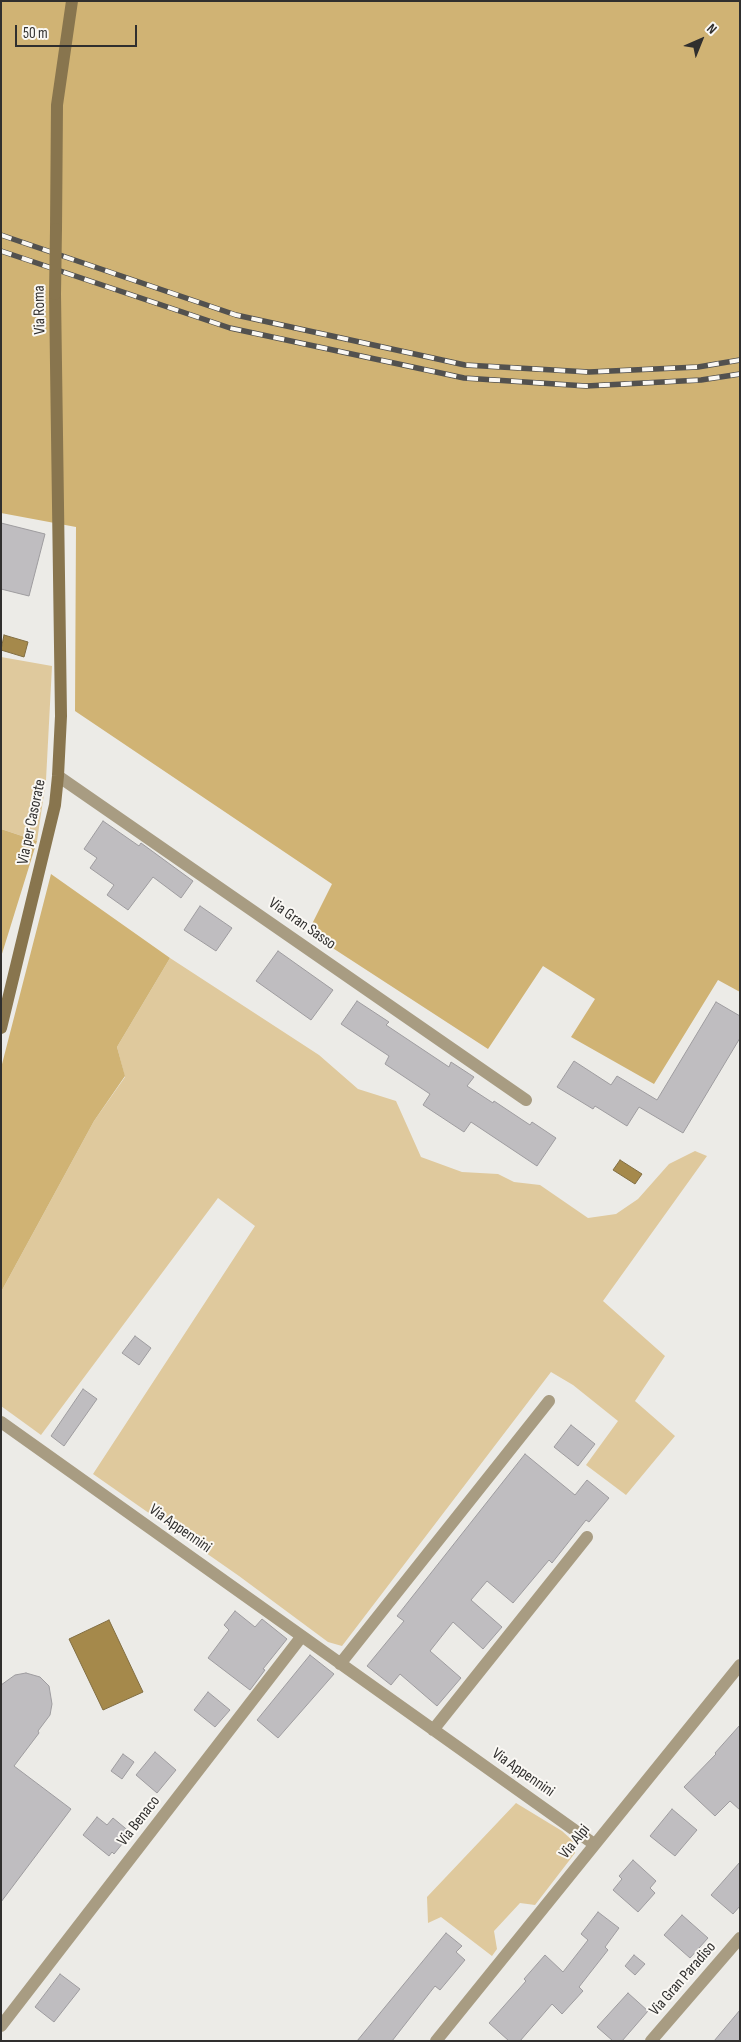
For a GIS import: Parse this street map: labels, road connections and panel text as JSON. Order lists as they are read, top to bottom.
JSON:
{
  "streets": {
    "street": [
      "Via Roma",
      "Via per Casorate",
      "Via Gran Sasso",
      "Via Appennini",
      "Via Benaco",
      "Via Alpi",
      "Via Gran Paradiso"
    ]
  },
  "crossings": [
    ["Via Roma", "Via per Casorate"],
    ["Via per Casorate", "Via Gran Sasso"],
    ["Via Appennini", "Via Benaco"],
    ["Via Appennini", "Via Alpi"]
  ],
  "scale_bar": "50 m",
  "north": "top right"
}
